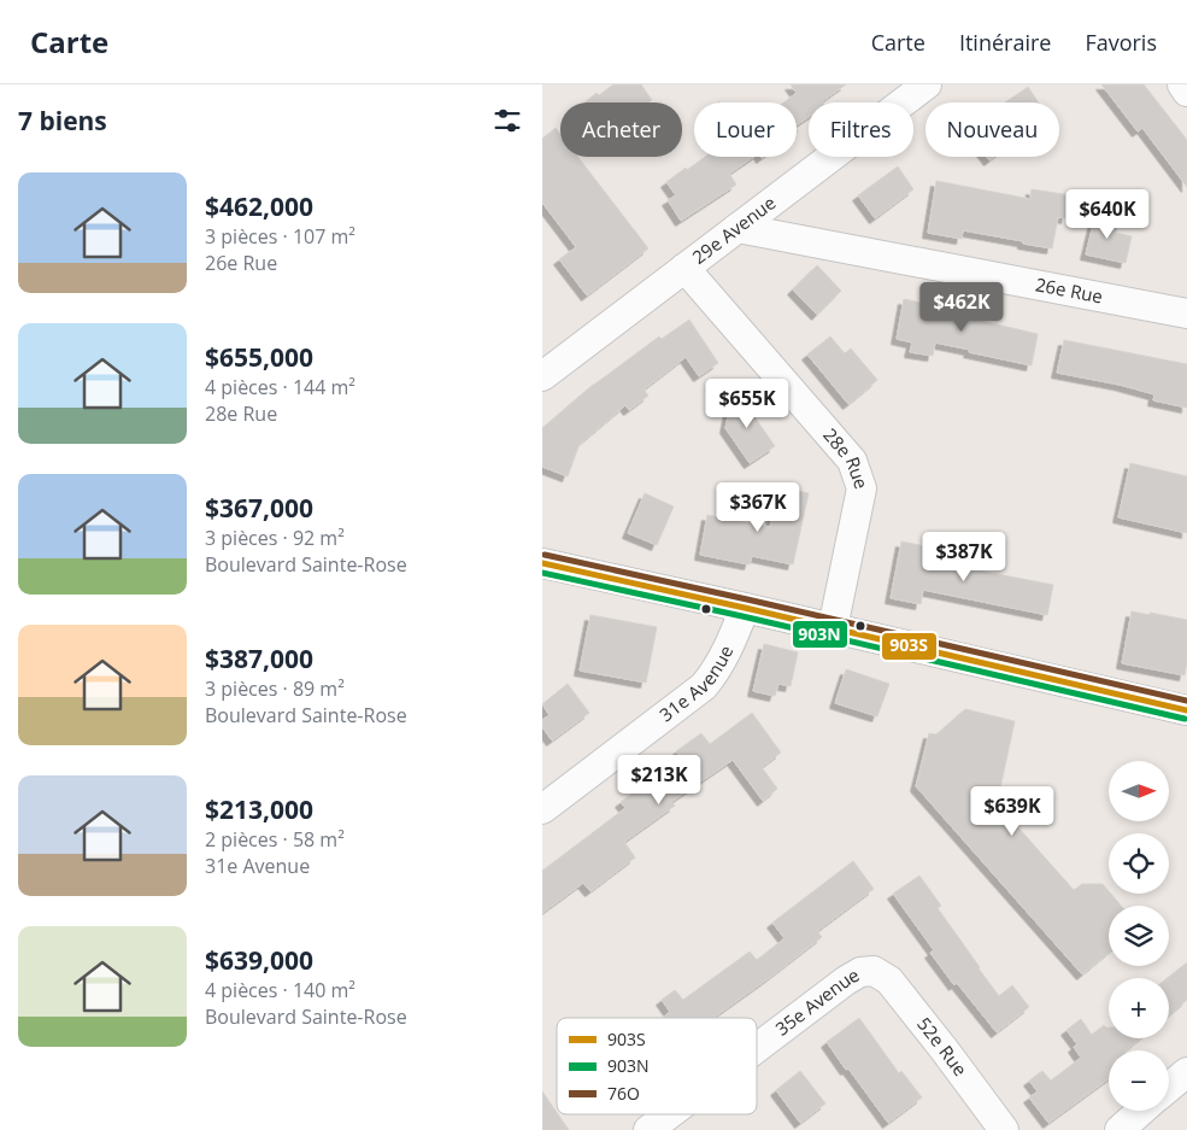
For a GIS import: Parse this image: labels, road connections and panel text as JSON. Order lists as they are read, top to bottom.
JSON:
{
  "streets": {
    "street": [
      "29e Avenue",
      "26e Rue",
      "28e Rue",
      "31e Avenue",
      "35e Avenue",
      "52e Rue"
    ]
  },
  "crossings": [
    ["29e Avenue", "26e Rue"],
    ["29e Avenue", "28e Rue"],
    ["35e Avenue", "52e Rue"]
  ],
  "lines": ["transit line 76O", "transit line 903S", "transit line 903N"],
  "legend": ["903S", "903N", "76O"],
  "north": "right",
  "page": {
    "header": "Carte",
    "nav": ["Carte", "Itinéraire", "Favoris"],
    "heading": "7 biens",
    "chip": [
      "Acheter",
      "Louer",
      "Filtres",
      "Nouveau"
    ],
    "list": [
      {
        "name": "$462,000",
        "note": "3 pièces · 107 m² · 26e Rue"
      },
      {
        "name": "$655,000",
        "note": "4 pièces · 144 m² · 28e Rue"
      },
      {
        "name": "$367,000",
        "note": "3 pièces · 92 m² · Boulevard Sainte-Rose"
      },
      {
        "name": "$387,000",
        "note": "3 pièces · 89 m² · Boulevard Sainte-Rose"
      },
      {
        "name": "$213,000",
        "note": "2 pièces · 58 m² · 31e Avenue"
      },
      {
        "name": "$639,000",
        "note": "4 pièces · 140 m² · Boulevard Sainte-Rose"
      }
    ],
    "price": [
      "$640K",
      "$462K",
      "$655K",
      "$367K",
      "$387K",
      "$213K",
      "$639K"
    ],
    "map_buttons": ["+", "−"]
  }
}
